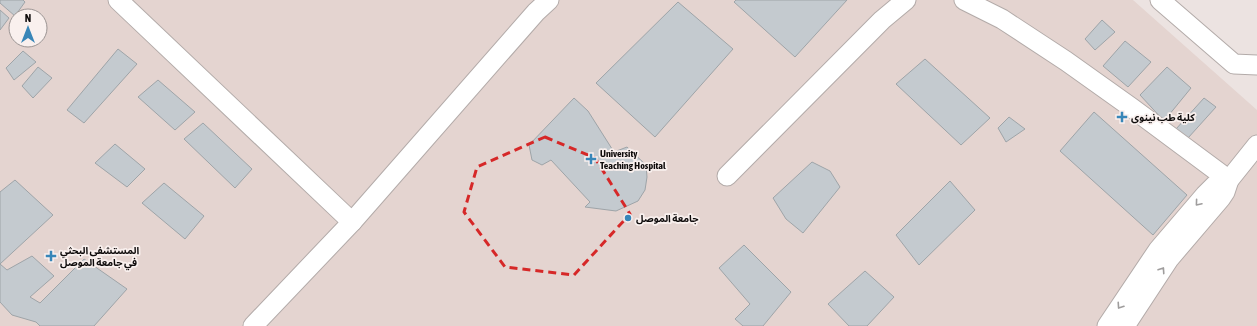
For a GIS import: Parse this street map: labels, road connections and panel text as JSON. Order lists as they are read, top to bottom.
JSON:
{
  "places": {
    "health": ["كلية طب نينوى", "University Teaching Hospital", "المستشفى البحثي في جامعة الموصل"],
    "other": ["جامعة الموصل"]
  },
  "north": "top"
}
